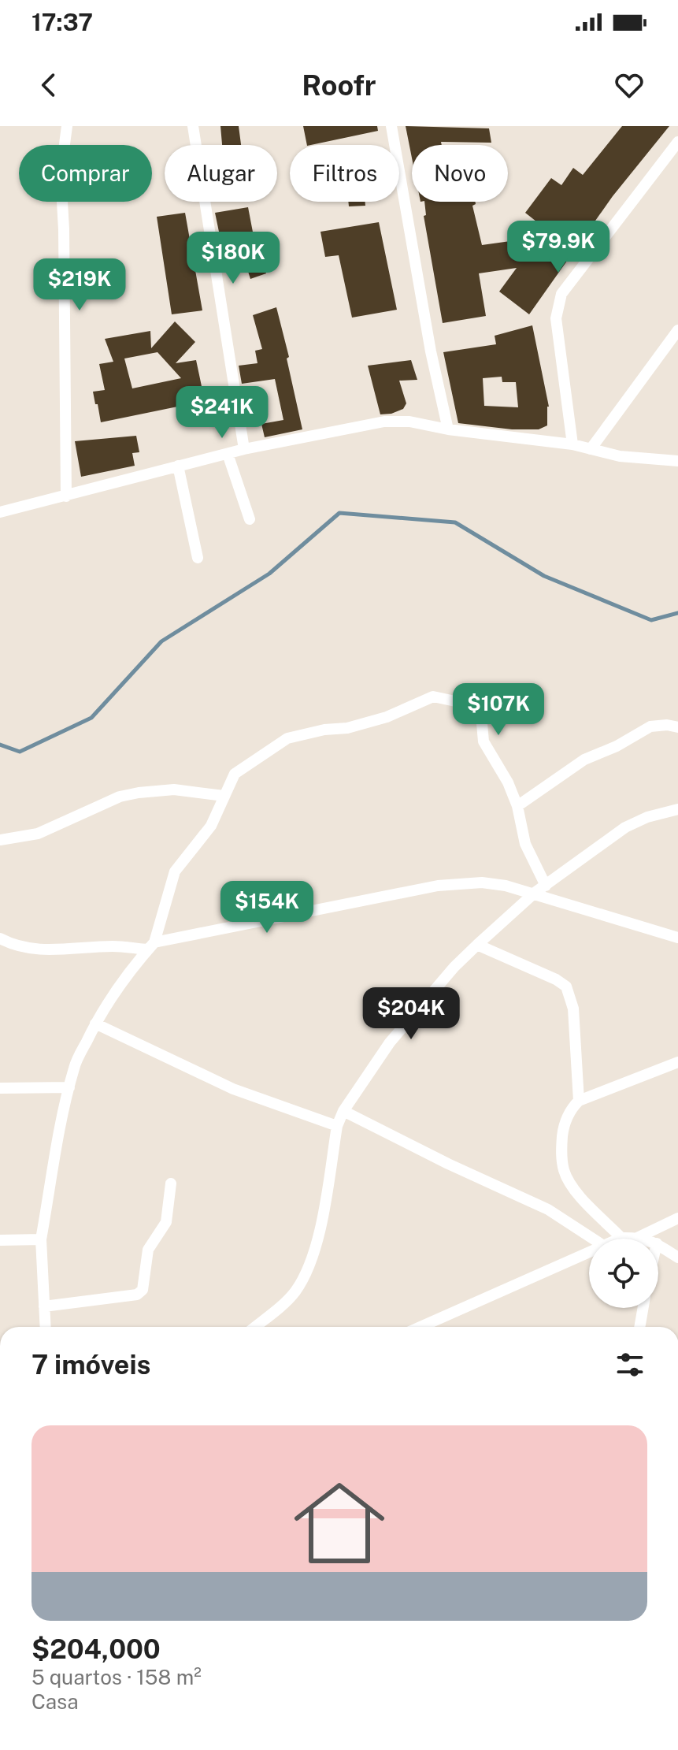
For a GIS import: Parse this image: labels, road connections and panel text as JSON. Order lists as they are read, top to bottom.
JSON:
{
  "page": {
    "status": "17:37",
    "header": "Roofr",
    "chip": [
      "Comprar",
      "Alugar",
      "Filtros",
      "Novo"
    ],
    "price": [
      "$79.9K",
      "$180K",
      "$219K",
      "$241K",
      "$107K",
      "$154K",
      "$204K"
    ],
    "heading": "7 imóveis",
    "list": [
      {
        "name": "$204,000",
        "note": "5 quartos · 158 m² · Casa"
      }
    ]
  }
}
